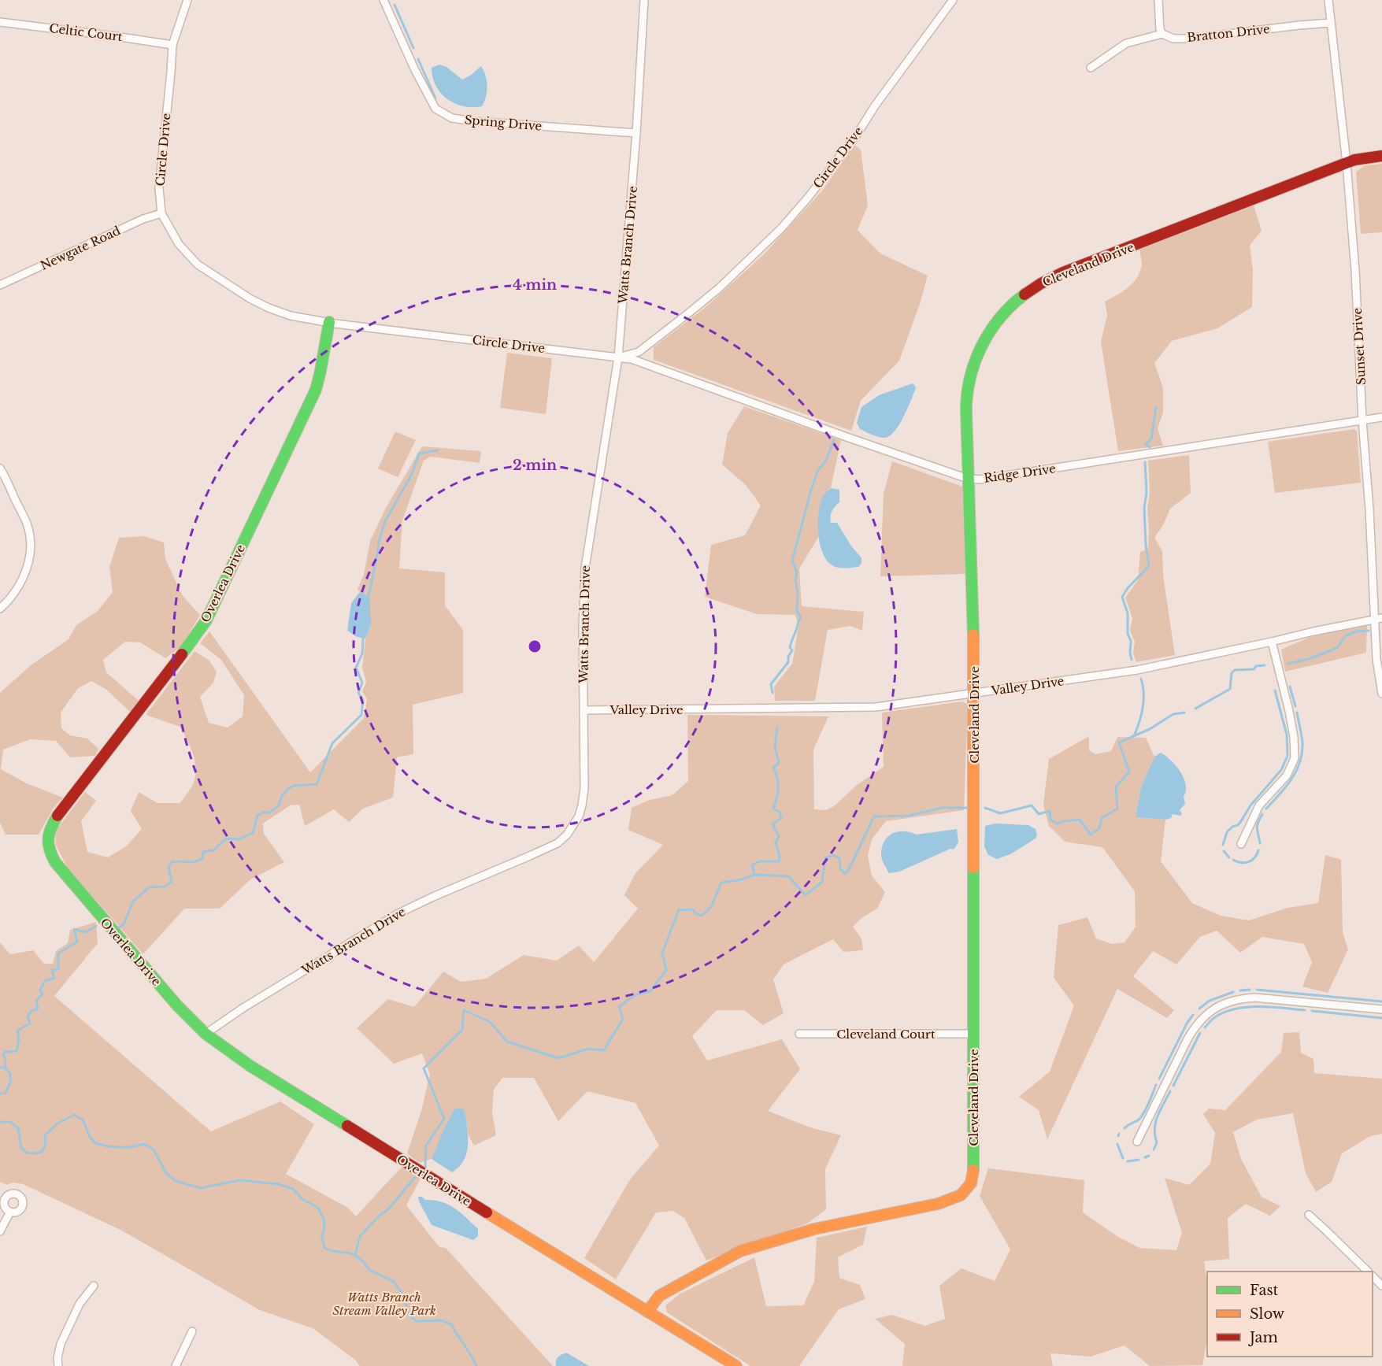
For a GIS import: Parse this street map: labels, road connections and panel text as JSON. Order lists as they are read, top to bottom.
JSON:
{
  "streets": {
    "street": [
      "Celtic Court",
      "Bratton Drive",
      "Spring Drive",
      "Circle Drive",
      "Watts Branch Drive",
      "Newgate Road",
      "Cleveland Drive",
      "Sunset Drive",
      "Ridge Drive",
      "Overlea Drive",
      "Valley Drive",
      "Cleveland Court"
    ]
  },
  "crossings": [
    ["Celtic Court", "Circle Drive"],
    ["Bratton Drive", "Sunset Drive"],
    ["Spring Drive", "Watts Branch Drive"],
    ["Circle Drive", "Watts Branch Drive"],
    ["Circle Drive", "Newgate Road"],
    ["Circle Drive", "Ridge Drive"],
    ["Circle Drive", "Overlea Drive"],
    ["Watts Branch Drive", "Ridge Drive"],
    ["Watts Branch Drive", "Overlea Drive"],
    ["Watts Branch Drive", "Valley Drive"],
    ["Cleveland Drive", "Sunset Drive"],
    ["Cleveland Drive", "Ridge Drive"],
    ["Cleveland Drive", "Overlea Drive"],
    ["Cleveland Drive", "Valley Drive"],
    ["Cleveland Drive", "Cleveland Court"],
    ["Sunset Drive", "Ridge Drive"],
    ["Sunset Drive", "Valley Drive"]
  ],
  "parks": ["Watts Branch Stream Valley Park"],
  "legend": ["Fast", "Slow", "Jam"],
  "rings": ["4 min", "2 min"]
}
